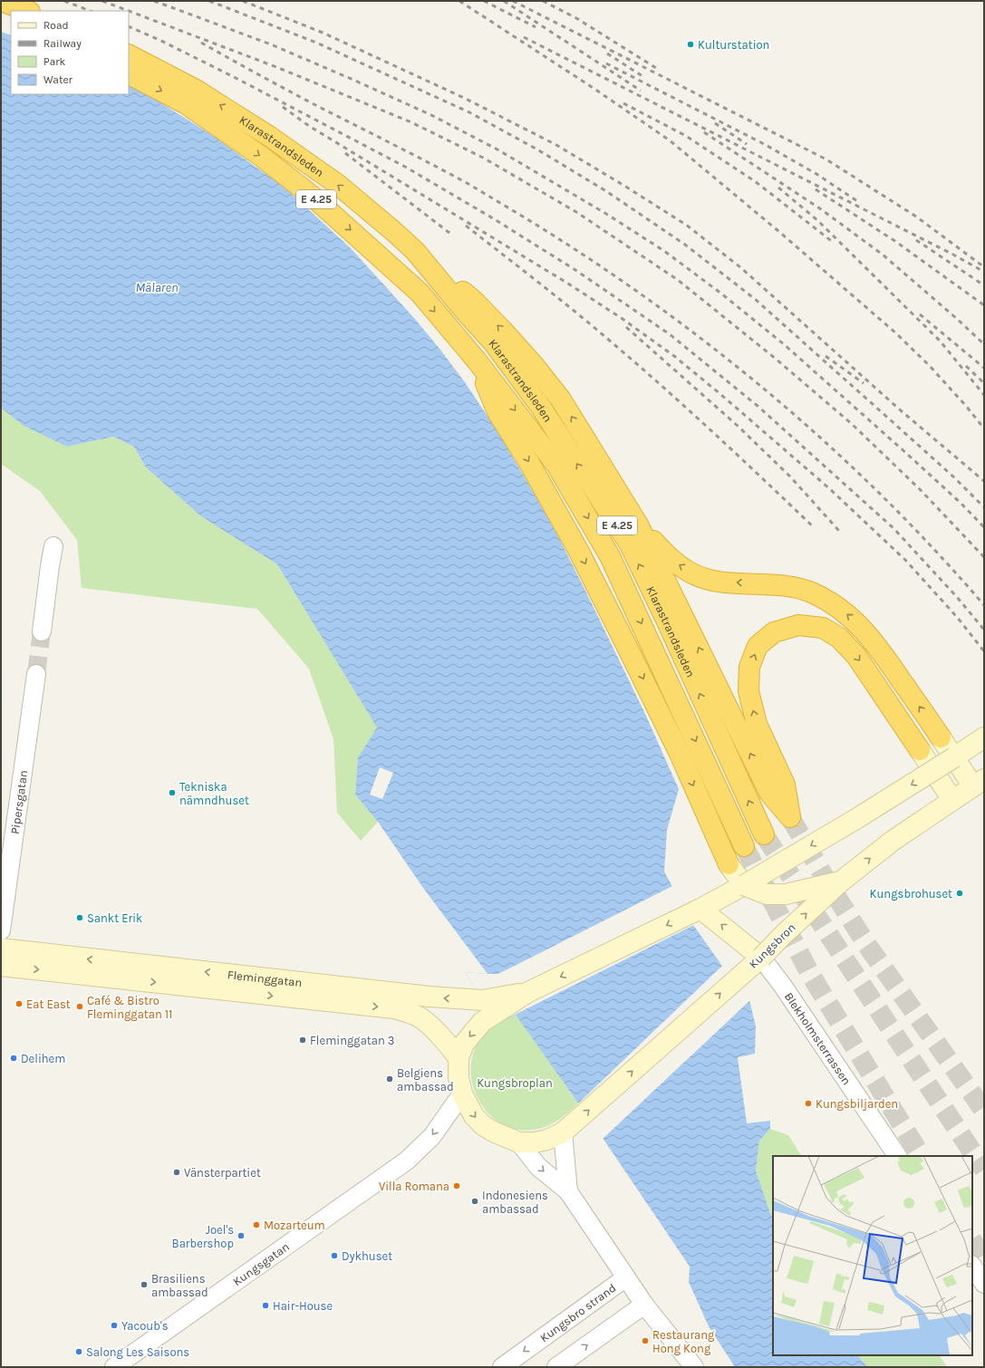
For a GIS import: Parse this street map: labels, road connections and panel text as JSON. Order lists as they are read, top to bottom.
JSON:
{
  "streets": {
    "highway": ["Klarastrandsleden", "E 4.25"],
    "main road": ["Kungsbron", "Fleminggatan"],
    "street": [
      "Pipersgatan",
      "Blekholmsterrassen",
      "Kungsgatan",
      "Kungsbro strand"
    ]
  },
  "crossings": [
    ["Kungsbron", "Blekholmsterrassen"]
  ],
  "one_way": ["Kungsgatan"],
  "water": ["Mälaren"],
  "parks": ["Kungsbroplan"],
  "places": [
    "Kulturstation",
    "Tekniska nämndhuset",
    "Kungsbrohuset",
    "Sankt Erik",
    "Eat East",
    "Café & Bistro Fleminggatan 11",
    "Fleminggatan 3",
    "Delihem",
    "Belgiens ambassad",
    "Kungsbiljarden",
    "Vänsterpartiet",
    "Villa Romana",
    "Indonesiens ambassad",
    "Mozarteum",
    "Joel's Barbershop",
    "Dykhuset",
    "Brasiliens ambassad",
    "Hair-House",
    "Yacoub's",
    "Restaurang Hong Kong",
    "Salong Les Saisons"
  ],
  "legend": [
    "Road",
    "Railway",
    "Park",
    "Water"
  ]
}
